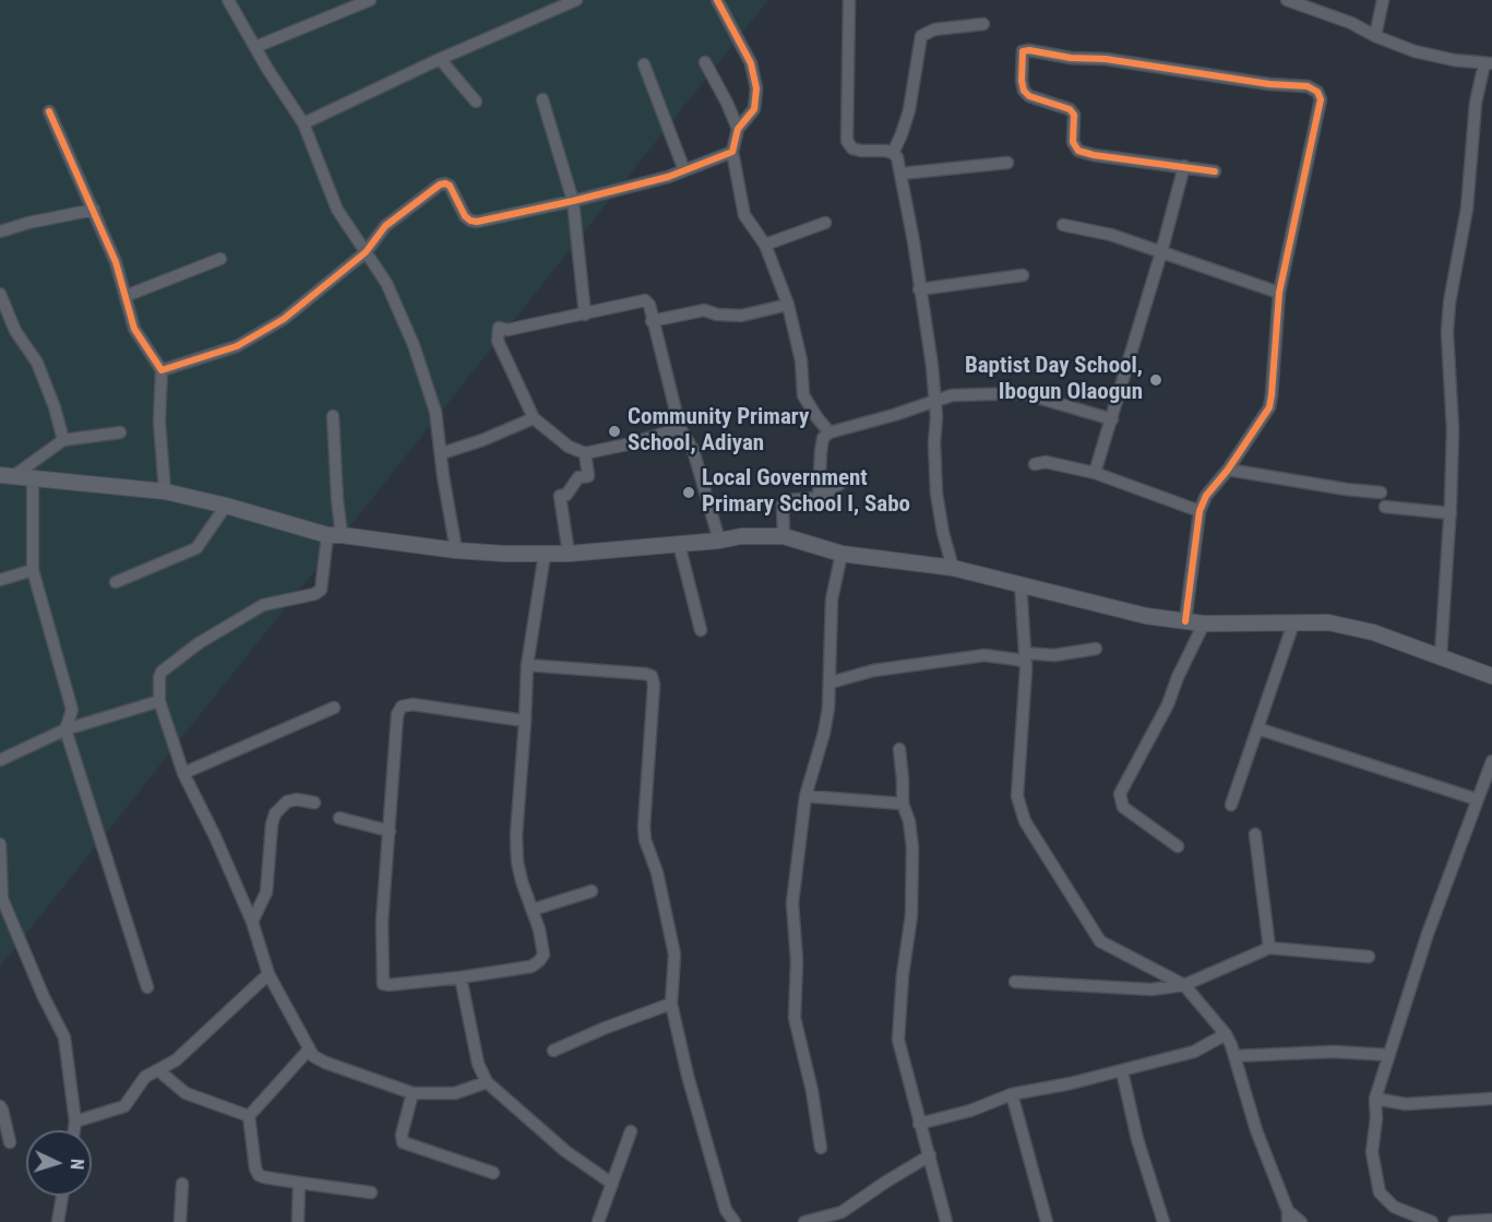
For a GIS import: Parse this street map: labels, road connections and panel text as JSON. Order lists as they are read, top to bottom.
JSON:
{
  "places": ["Baptist Day School, Ibogun Olaogun", "Community Primary School, Adiyan", "Local Government Primary School I, Sabo"],
  "north": "right"
}
